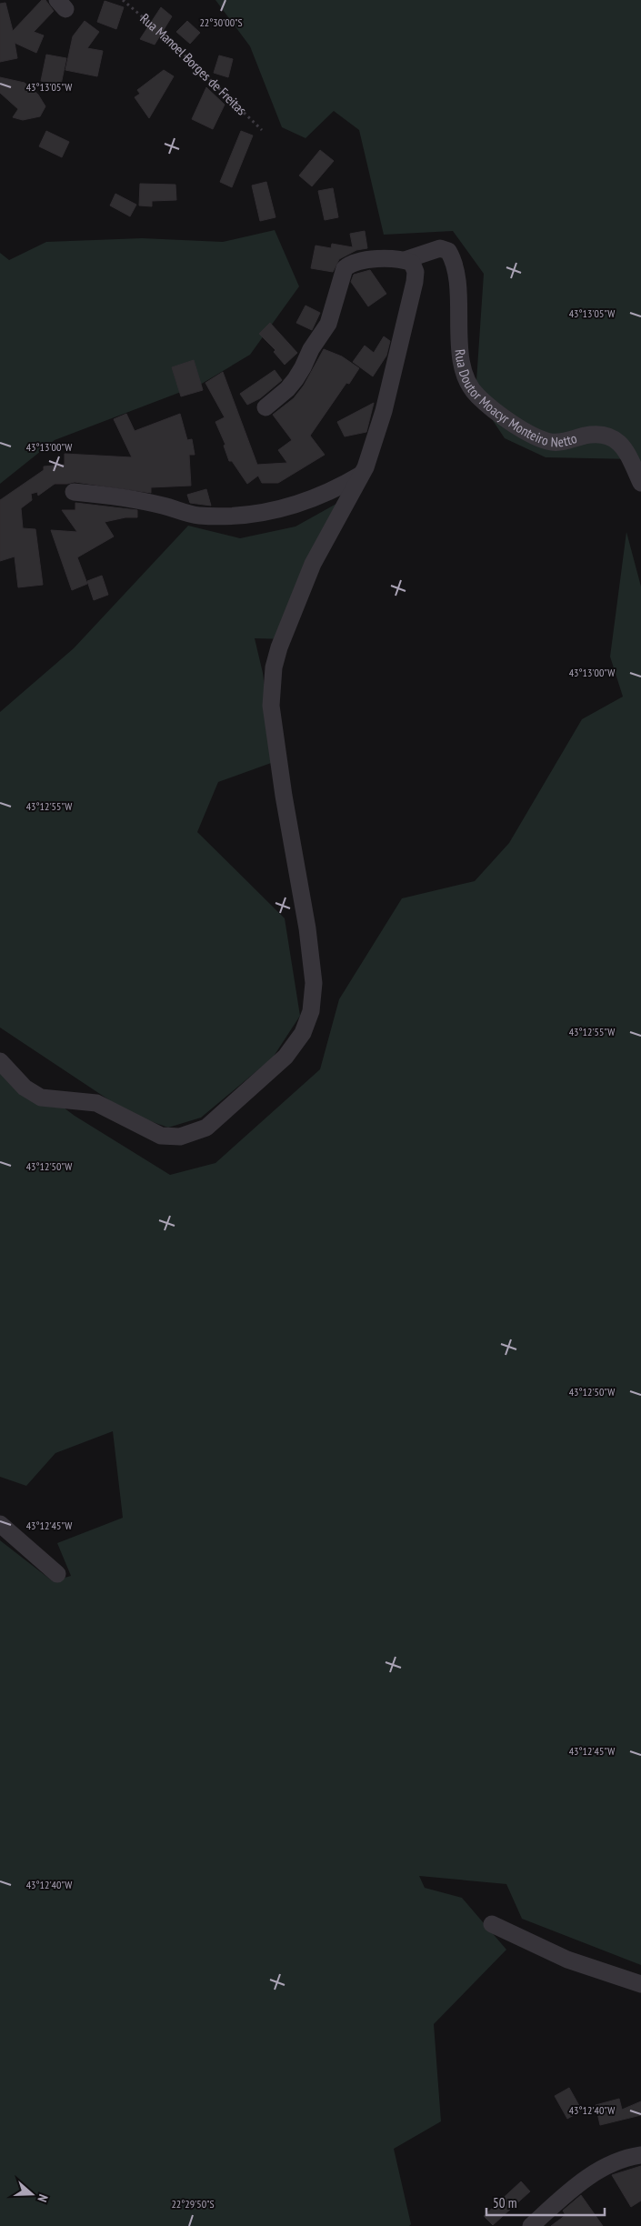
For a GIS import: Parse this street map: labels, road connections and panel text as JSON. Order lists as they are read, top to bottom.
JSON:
{
  "streets": {
    "street": ["Rua Doutor Moacyr Monteiro Netto"],
    "path": ["Rua Manoel Borges de Freitas"]
  },
  "scale_bar": "50 m",
  "north": "right",
  "coordinates": [
    "22°30'00\"S",
    "43°13'05\"W",
    "43°13'00\"W",
    "43°12'55\"W",
    "43°12'50\"W",
    "43°12'45\"W",
    "43°12'40\"W",
    "22°29'50\"S"
  ]
}
